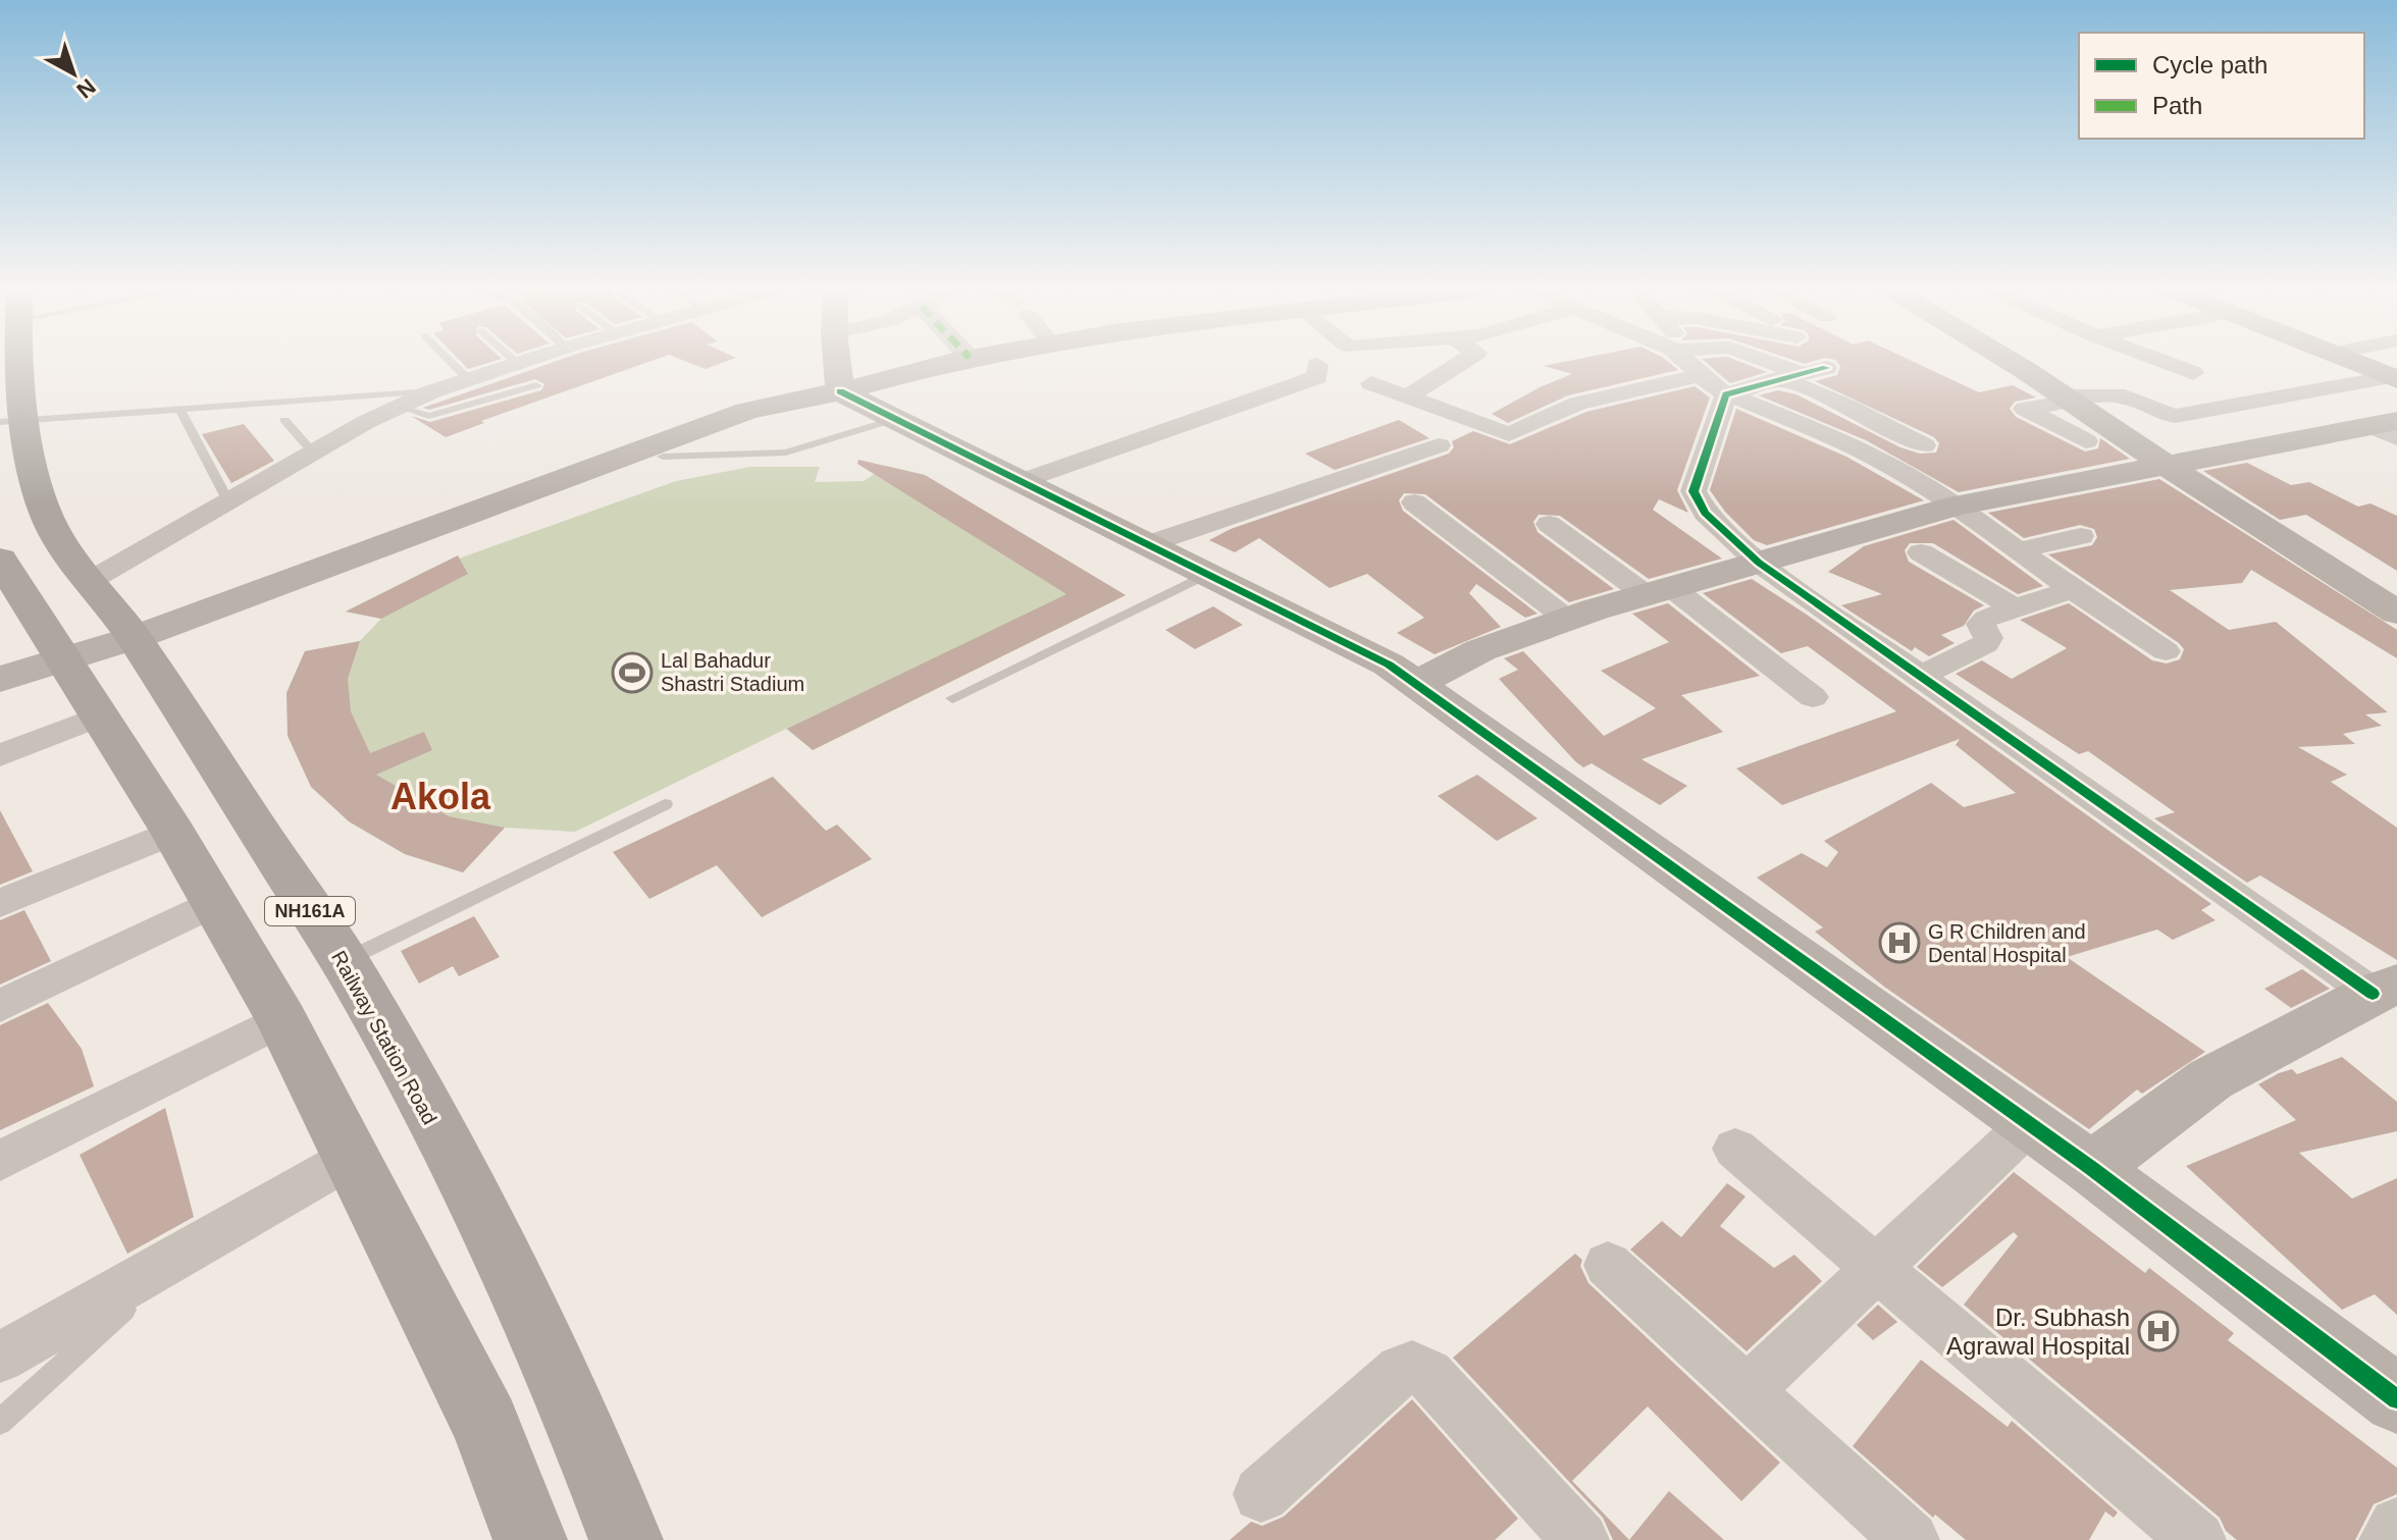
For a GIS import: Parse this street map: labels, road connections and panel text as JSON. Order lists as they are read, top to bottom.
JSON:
{
  "streets": {
    "highway": ["NH161A", "Railway Station Road"]
  },
  "districts": ["Akola"],
  "places": {
    "sports": ["Lal Bahadur Shastri Stadium"],
    "hospital": ["G R Children and Dental Hospital", "Dr. Subhash Agrawal Hospital"]
  },
  "legend": ["Cycle path", "Path"],
  "north": "bottom right"
}
